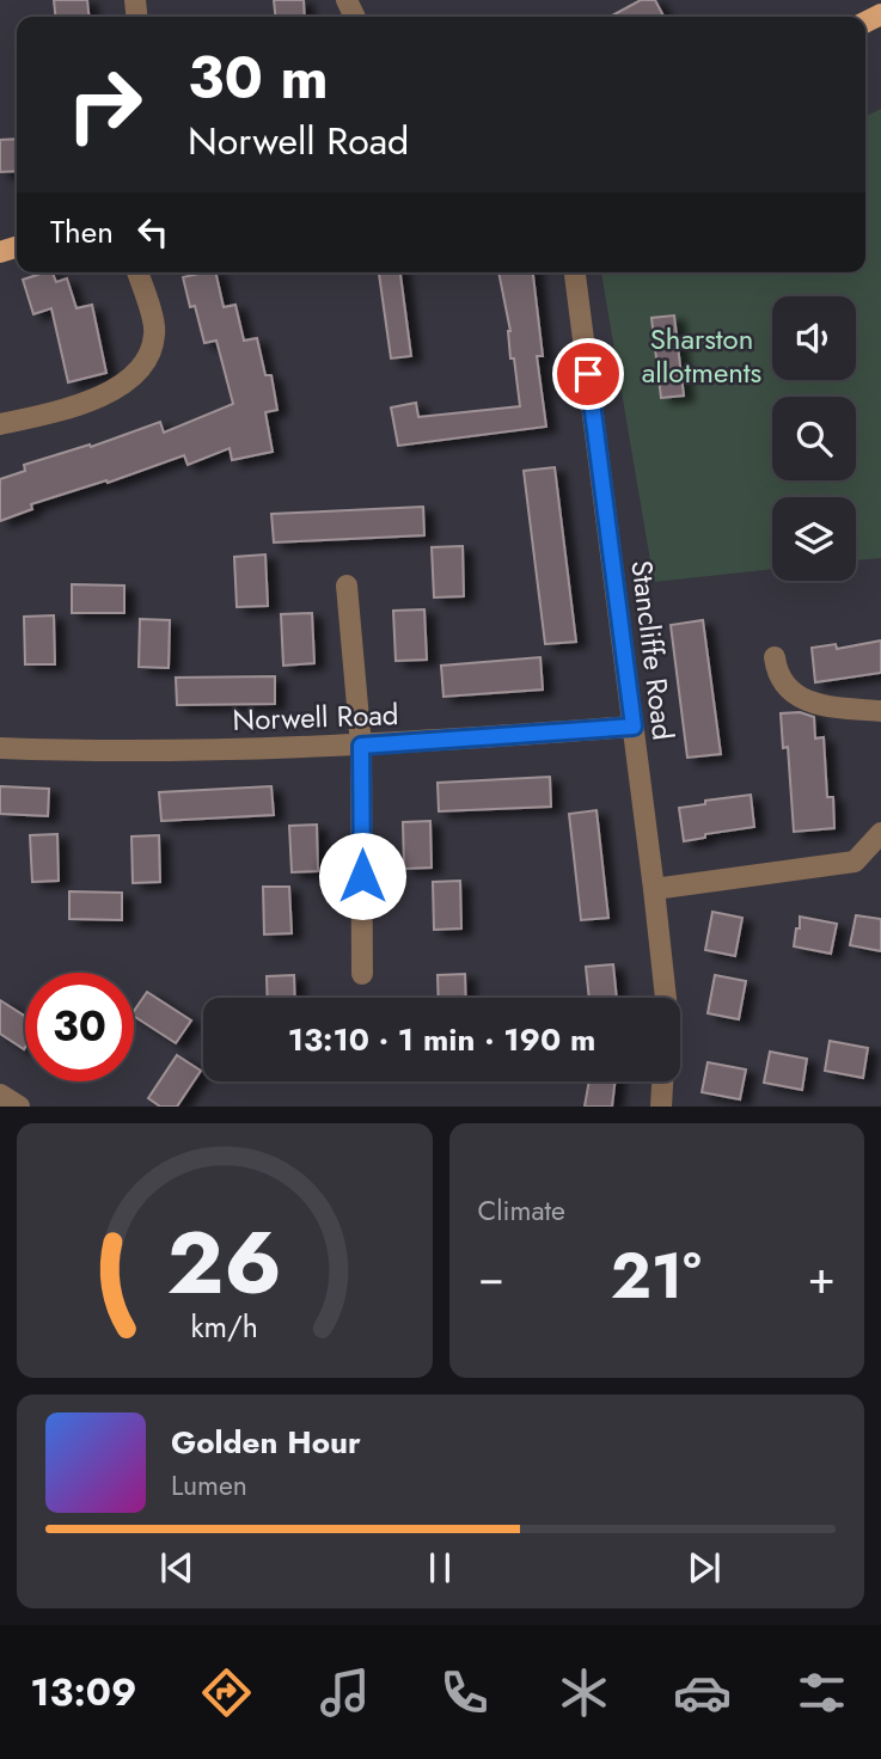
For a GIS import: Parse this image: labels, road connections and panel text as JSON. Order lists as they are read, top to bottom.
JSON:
{
  "streets": {
    "street": ["Stancliffe Road", "Norwell Road"]
  },
  "crossings": [
    ["Stancliffe Road", "Norwell Road"]
  ],
  "parks": ["Sharston allotments"],
  "page": {
    "turn": ["30 m", "Norwell Road"],
    "then": "Then",
    "limit": "30",
    "trip": "13:10 · 1 min · 190 m",
    "tile": "Climate",
    "heat": ["−", "21°", "+"],
    "song": ["Golden Hour", "Lumen"],
    "tabs": "13:09",
    "gauge": ["26", "km/h"]
  }
}
